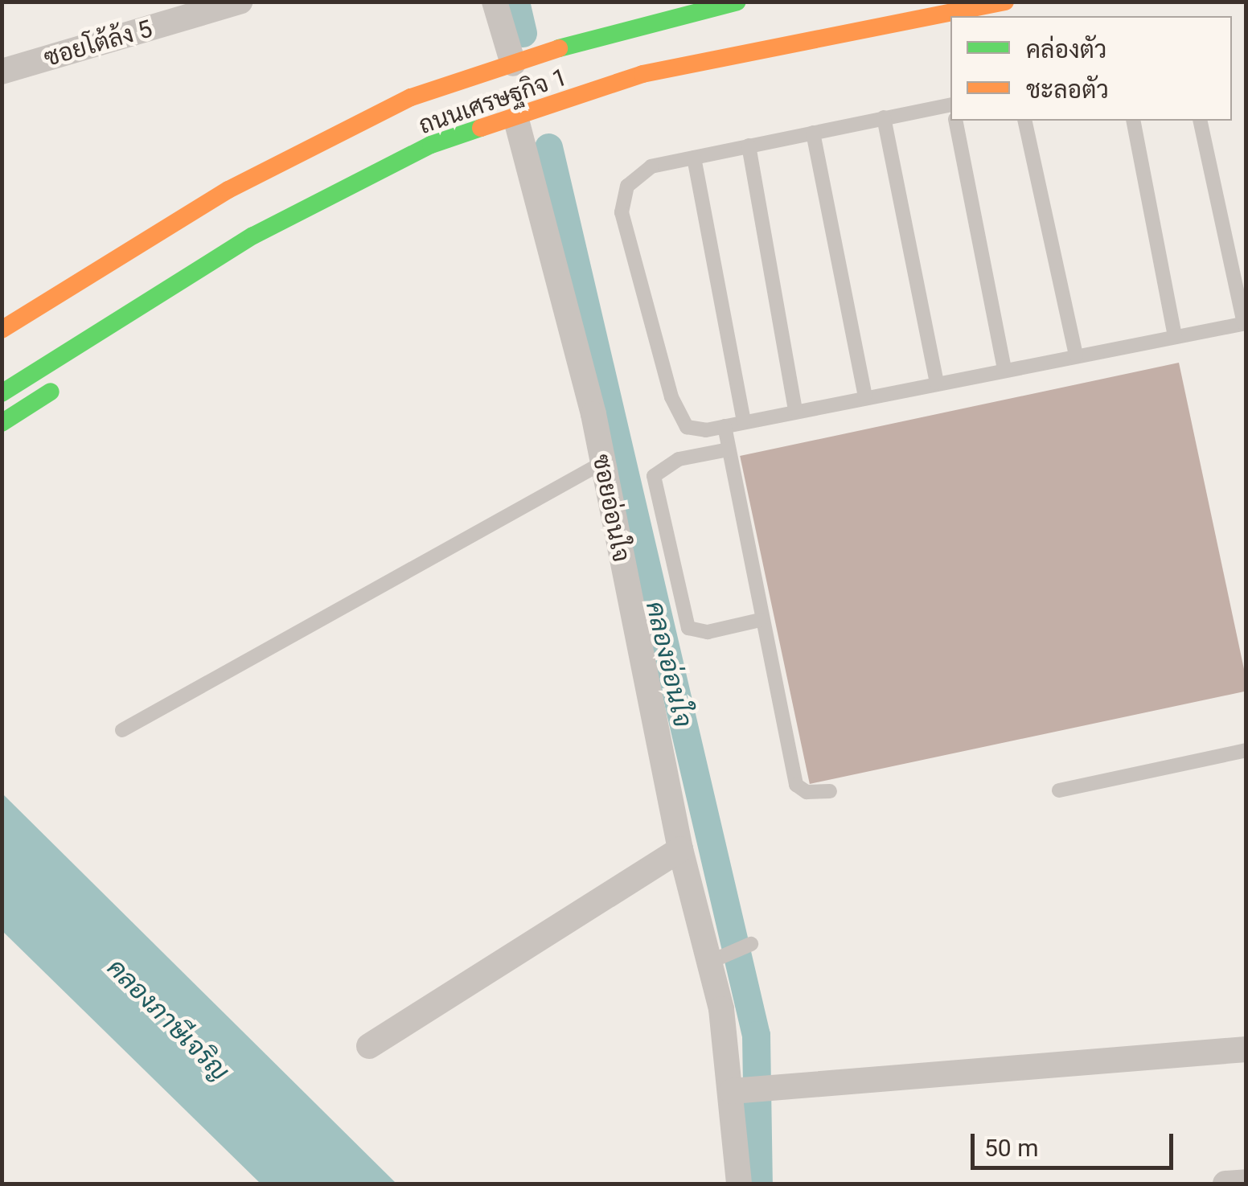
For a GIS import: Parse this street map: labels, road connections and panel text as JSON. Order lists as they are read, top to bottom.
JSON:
{
  "streets": {
    "main road": ["ถนนเศรษฐกิจ 1"],
    "street": ["ซอยโต้ล้ง 5", "ซอยอ่อนใจ"]
  },
  "crossings": [
    ["ถนนเศรษฐกิจ 1", "ซอยอ่อนใจ"]
  ],
  "water": ["คลองอ่อนใจ", "คลองภาษีเจริญ"],
  "legend": ["คล่องตัว", "ชะลอตัว"],
  "scale_bar": "50 m"
}
